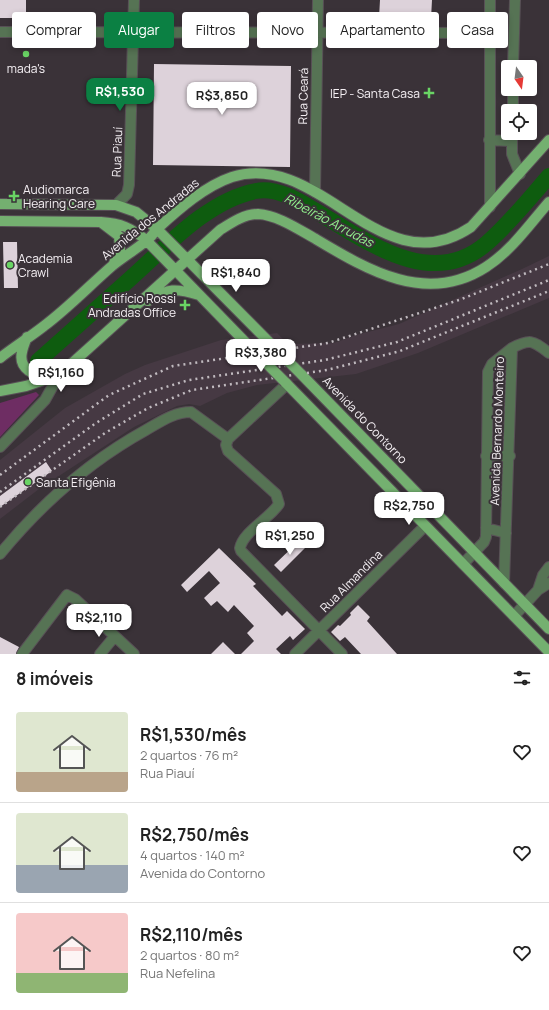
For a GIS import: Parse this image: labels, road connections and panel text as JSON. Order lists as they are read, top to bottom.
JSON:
{
  "streets": {
    "main road": ["Avenida dos Andradas", "Avenida do Contorno"],
    "street": [
      "Rua Ceará",
      "Rua Piauí",
      "Avenida Bernardo Monteiro",
      "Rua Almandina"
    ]
  },
  "crossings": [
    ["Rua Ceará", "Avenida dos Andradas"],
    ["Rua Piauí", "Avenida do Contorno"],
    ["Avenida dos Andradas", "Avenida do Contorno"],
    ["Avenida do Contorno", "Avenida Bernardo Monteiro"]
  ],
  "water": ["Ribeirão Arrudas"],
  "places": {
    "other": ["mada's", "Academia Crawl", "Santa Efigênia"],
    "health": ["IEP - Santa Casa", "Audiomarca Hearing Care", "Edifício Rossi Andradas Office"]
  },
  "north": "bottom",
  "page": {
    "chip": [
      "Comprar",
      "Alugar",
      "Filtros",
      "Novo",
      "Apartamento",
      "Casa"
    ],
    "price": [
      "R$1,530",
      "R$3,850",
      "R$1,840",
      "R$3,380",
      "R$1,160",
      "R$2,750",
      "R$1,250",
      "R$2,110"
    ],
    "heading": "8 imóveis",
    "list": [
      {
        "name": "R$1,530/mês",
        "note": "2 quartos · 76 m² · Rua Piauí"
      },
      {
        "name": "R$2,750/mês",
        "note": "4 quartos · 140 m² · Avenida do Contorno"
      },
      {
        "name": "R$2,110/mês",
        "note": "2 quartos · 80 m² · Rua Nefelina"
      }
    ]
  }
}
